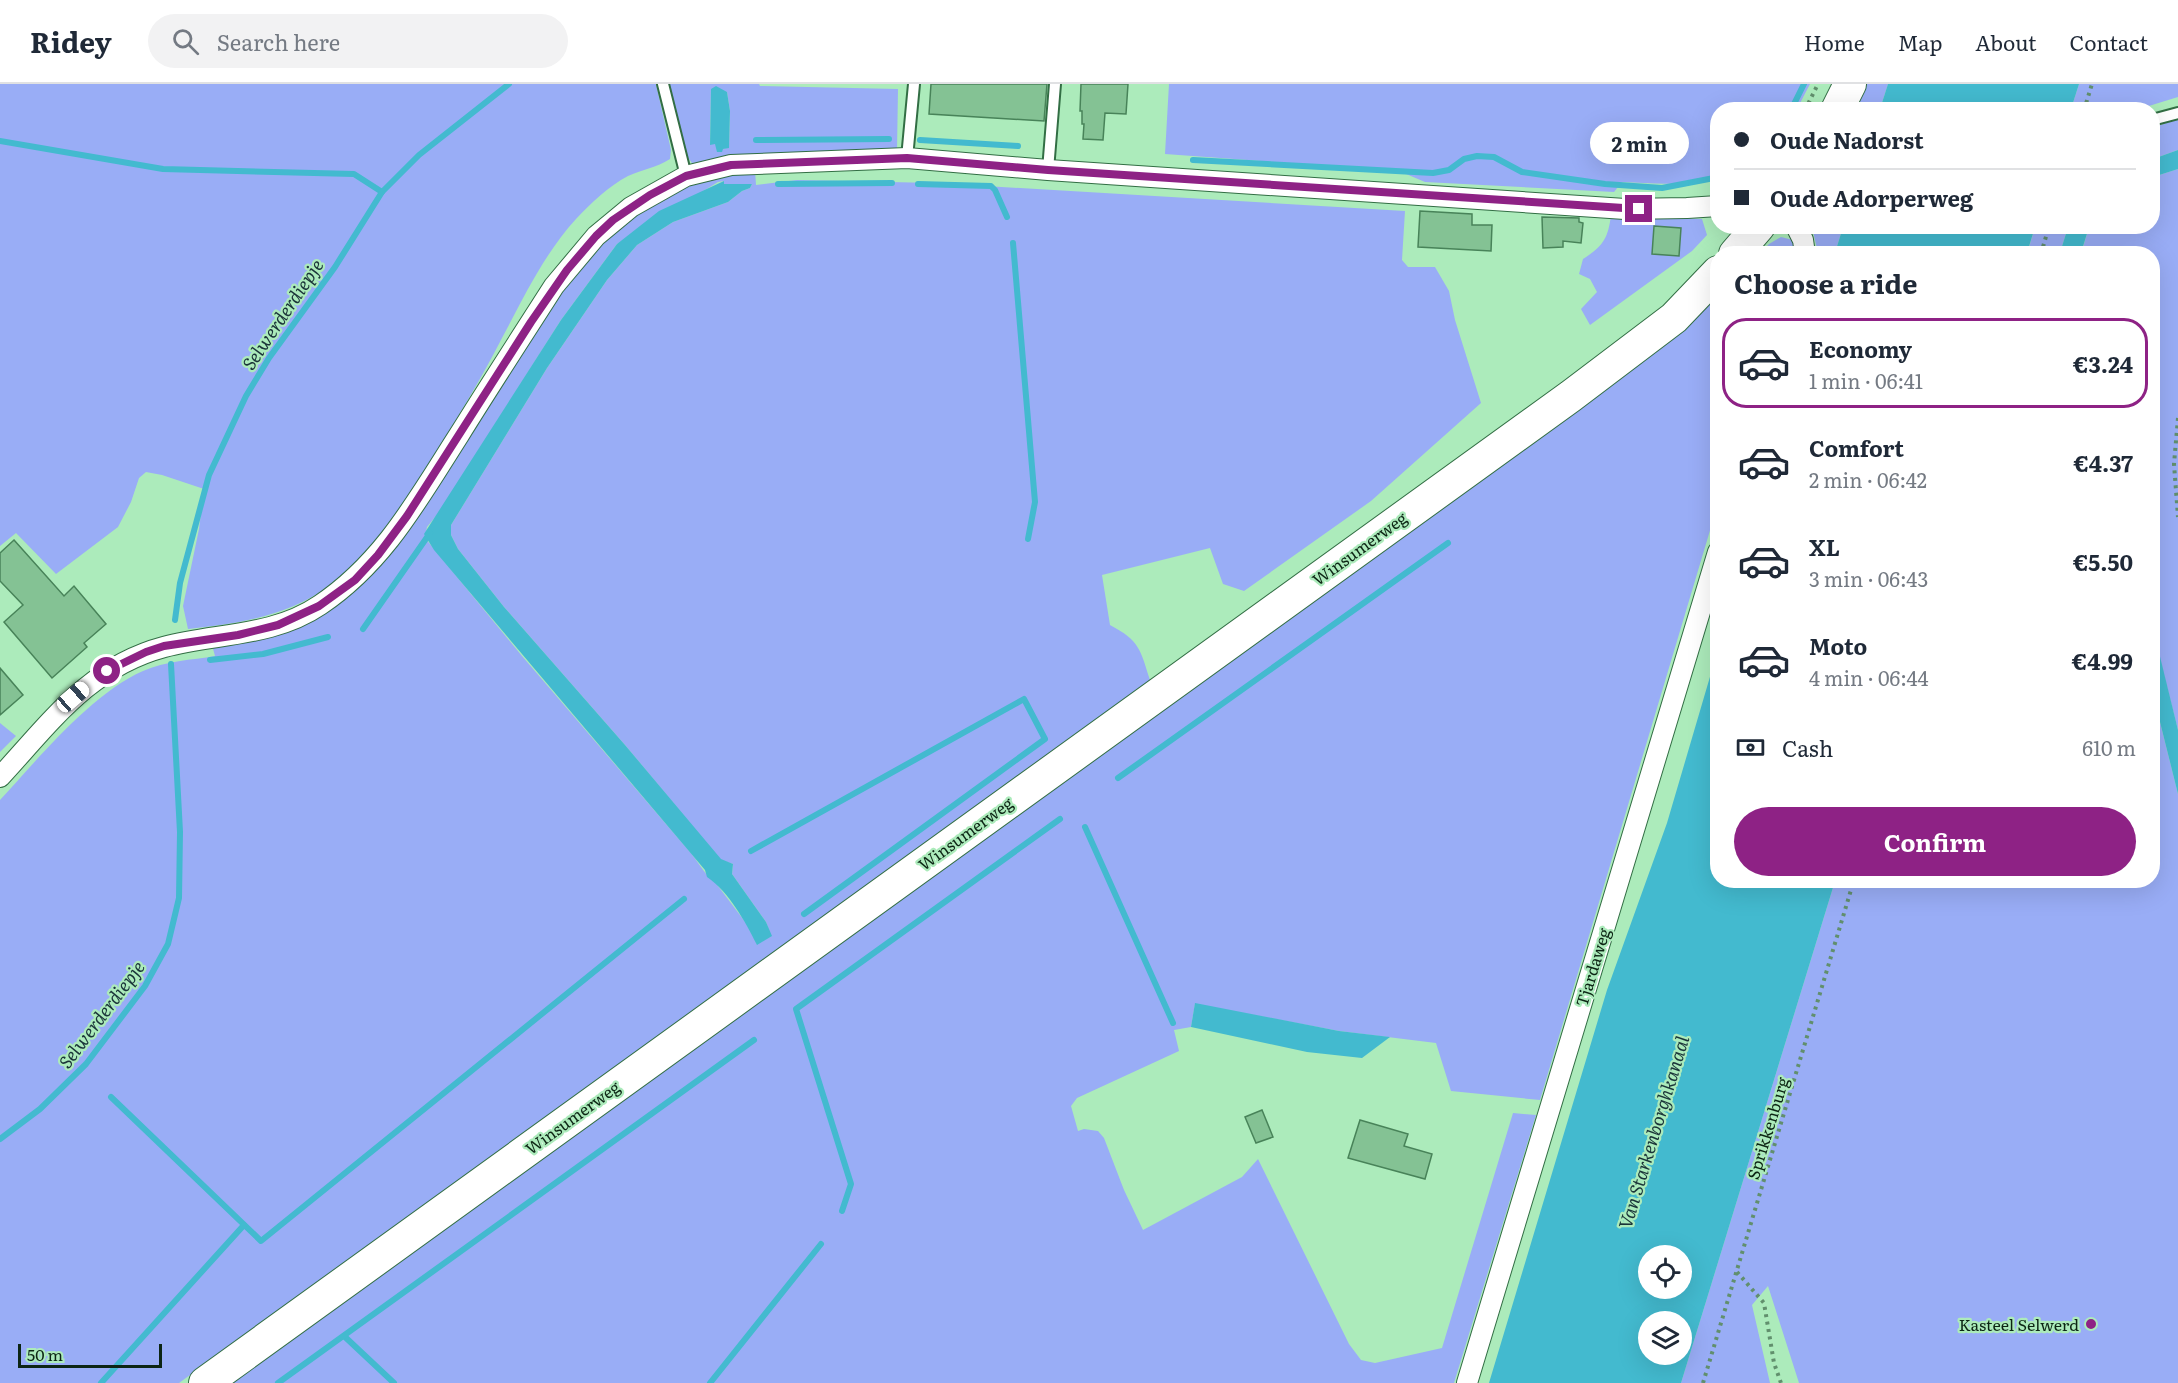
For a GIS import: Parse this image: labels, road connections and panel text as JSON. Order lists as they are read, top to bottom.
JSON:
{
  "streets": {
    "main road": ["Winsumerweg"],
    "street": ["Tjardaweg"],
    "path": ["Sprikkenburg"]
  },
  "water": ["Selwerderdiepje", "Van Starkenborghkanaal"],
  "places": ["Kasteel Selwerd"],
  "scale_bar": "50 m",
  "page": {
    "header": "Ridey",
    "search": "Search here",
    "nav": [
      "Home",
      "Map",
      "About",
      "Contact"
    ],
    "banner": ["Oude Nadorst", "Oude Adorperweg"],
    "bubble": "2 min",
    "heading": "Choose a ride",
    "list": [
      {
        "name": "Economy",
        "note": "1 min · 06:41",
        "value": "€3.24"
      },
      {
        "name": "Comfort",
        "note": "2 min · 06:42",
        "value": "€4.37"
      },
      {
        "name": "XL",
        "note": "3 min · 06:43",
        "value": "€5.50"
      },
      {
        "name": "Moto",
        "note": "4 min · 06:44",
        "value": "€4.99"
      }
    ],
    "pay": ["Cash", "610 m"],
    "buttons": "Confirm",
    "scale": "50 m"
  }
}
